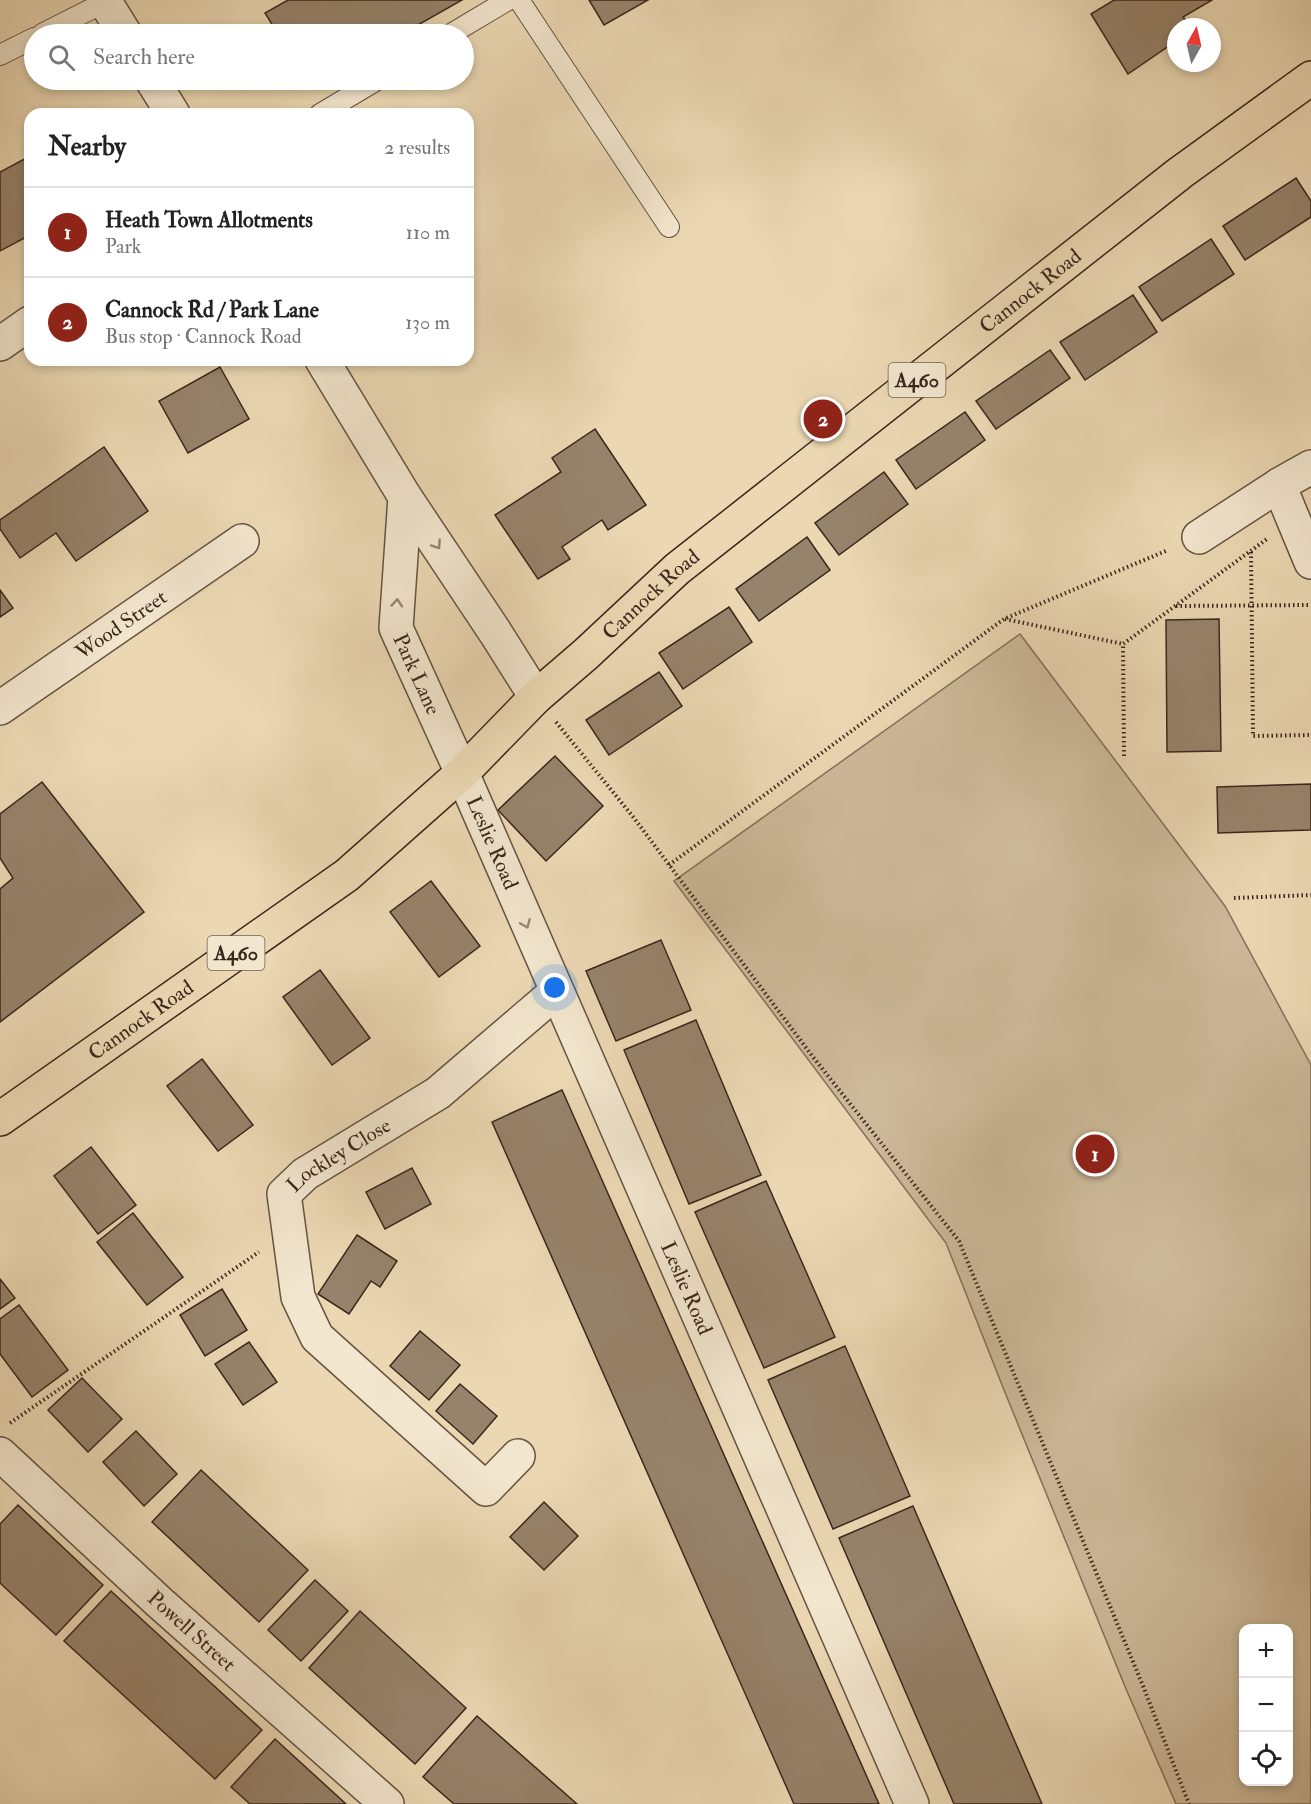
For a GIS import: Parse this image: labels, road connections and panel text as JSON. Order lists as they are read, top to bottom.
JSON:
{
  "streets": {
    "highway": ["Cannock Road", "A460"],
    "street": [
      "Wood Street",
      "Park Lane",
      "Leslie Road",
      "Lockley Close",
      "Powell Street"
    ]
  },
  "crossings": [
    ["Cannock Road", "Park Lane"],
    ["Cannock Road", "Leslie Road"],
    ["Park Lane", "Leslie Road"],
    ["Leslie Road", "Lockley Close"]
  ],
  "north": "top",
  "page": {
    "search": "Search here",
    "heading": ["Nearby", "2 results"],
    "list": [
      {
        "mark": "1",
        "name": "Heath Town Allotments",
        "note": "Park",
        "value": "110 m"
      },
      {
        "mark": "2",
        "name": "Cannock Rd / Park Lane",
        "note": "Bus stop · Cannock Road",
        "value": "130 m"
      }
    ],
    "pins": ["2", "1"],
    "map_buttons": ["+", "−"]
  }
}
